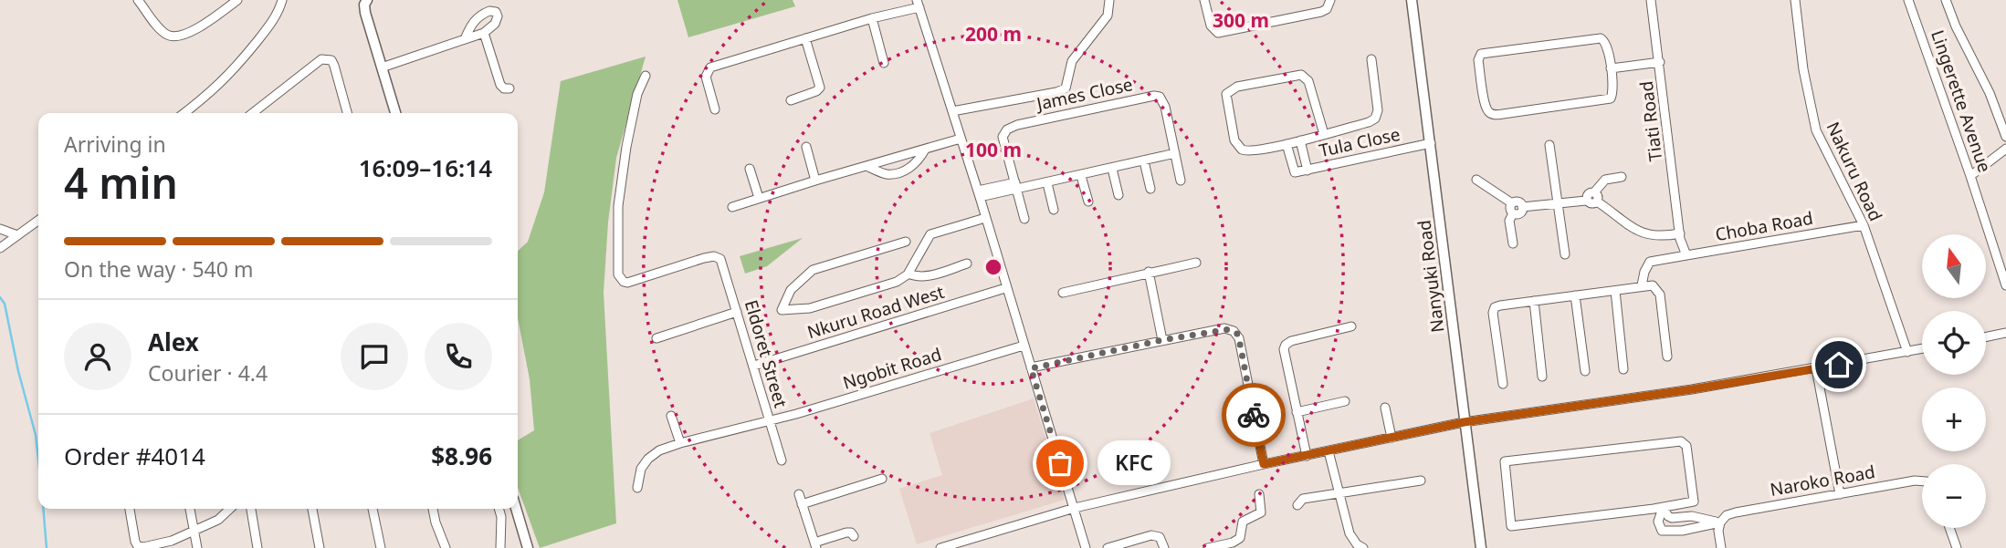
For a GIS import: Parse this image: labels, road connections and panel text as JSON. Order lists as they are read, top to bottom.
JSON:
{
  "streets": {
    "street": [
      "James Close",
      "Lingerette Avenue",
      "Tiati Road",
      "Tula Close",
      "Nakuru Road",
      "Choba Road",
      "Nanyuki Road",
      "Nkuru Road West",
      "Eldoret Street",
      "Ngobit Road",
      "Naroko Road"
    ]
  },
  "crossings": [
    ["Tula Close", "Nanyuki Road"],
    ["Nakuru Road", "Choba Road"],
    ["Nkuru Road West", "Eldoret Street"],
    ["Eldoret Street", "Ngobit Road"]
  ],
  "places": ["KFC"],
  "north": "top",
  "page": {
    "heading": ["4 min", "Arriving in", "16:09–16:14"],
    "panel": [
      "Alex",
      "Courier · 4.4",
      "Order #4014",
      "$8.96"
    ],
    "bar": "On the way · 540 m",
    "map_buttons": ["+", "−"],
    "bubble": "KFC"
  },
  "rings": ["300 m", "200 m", "100 m"]
}
